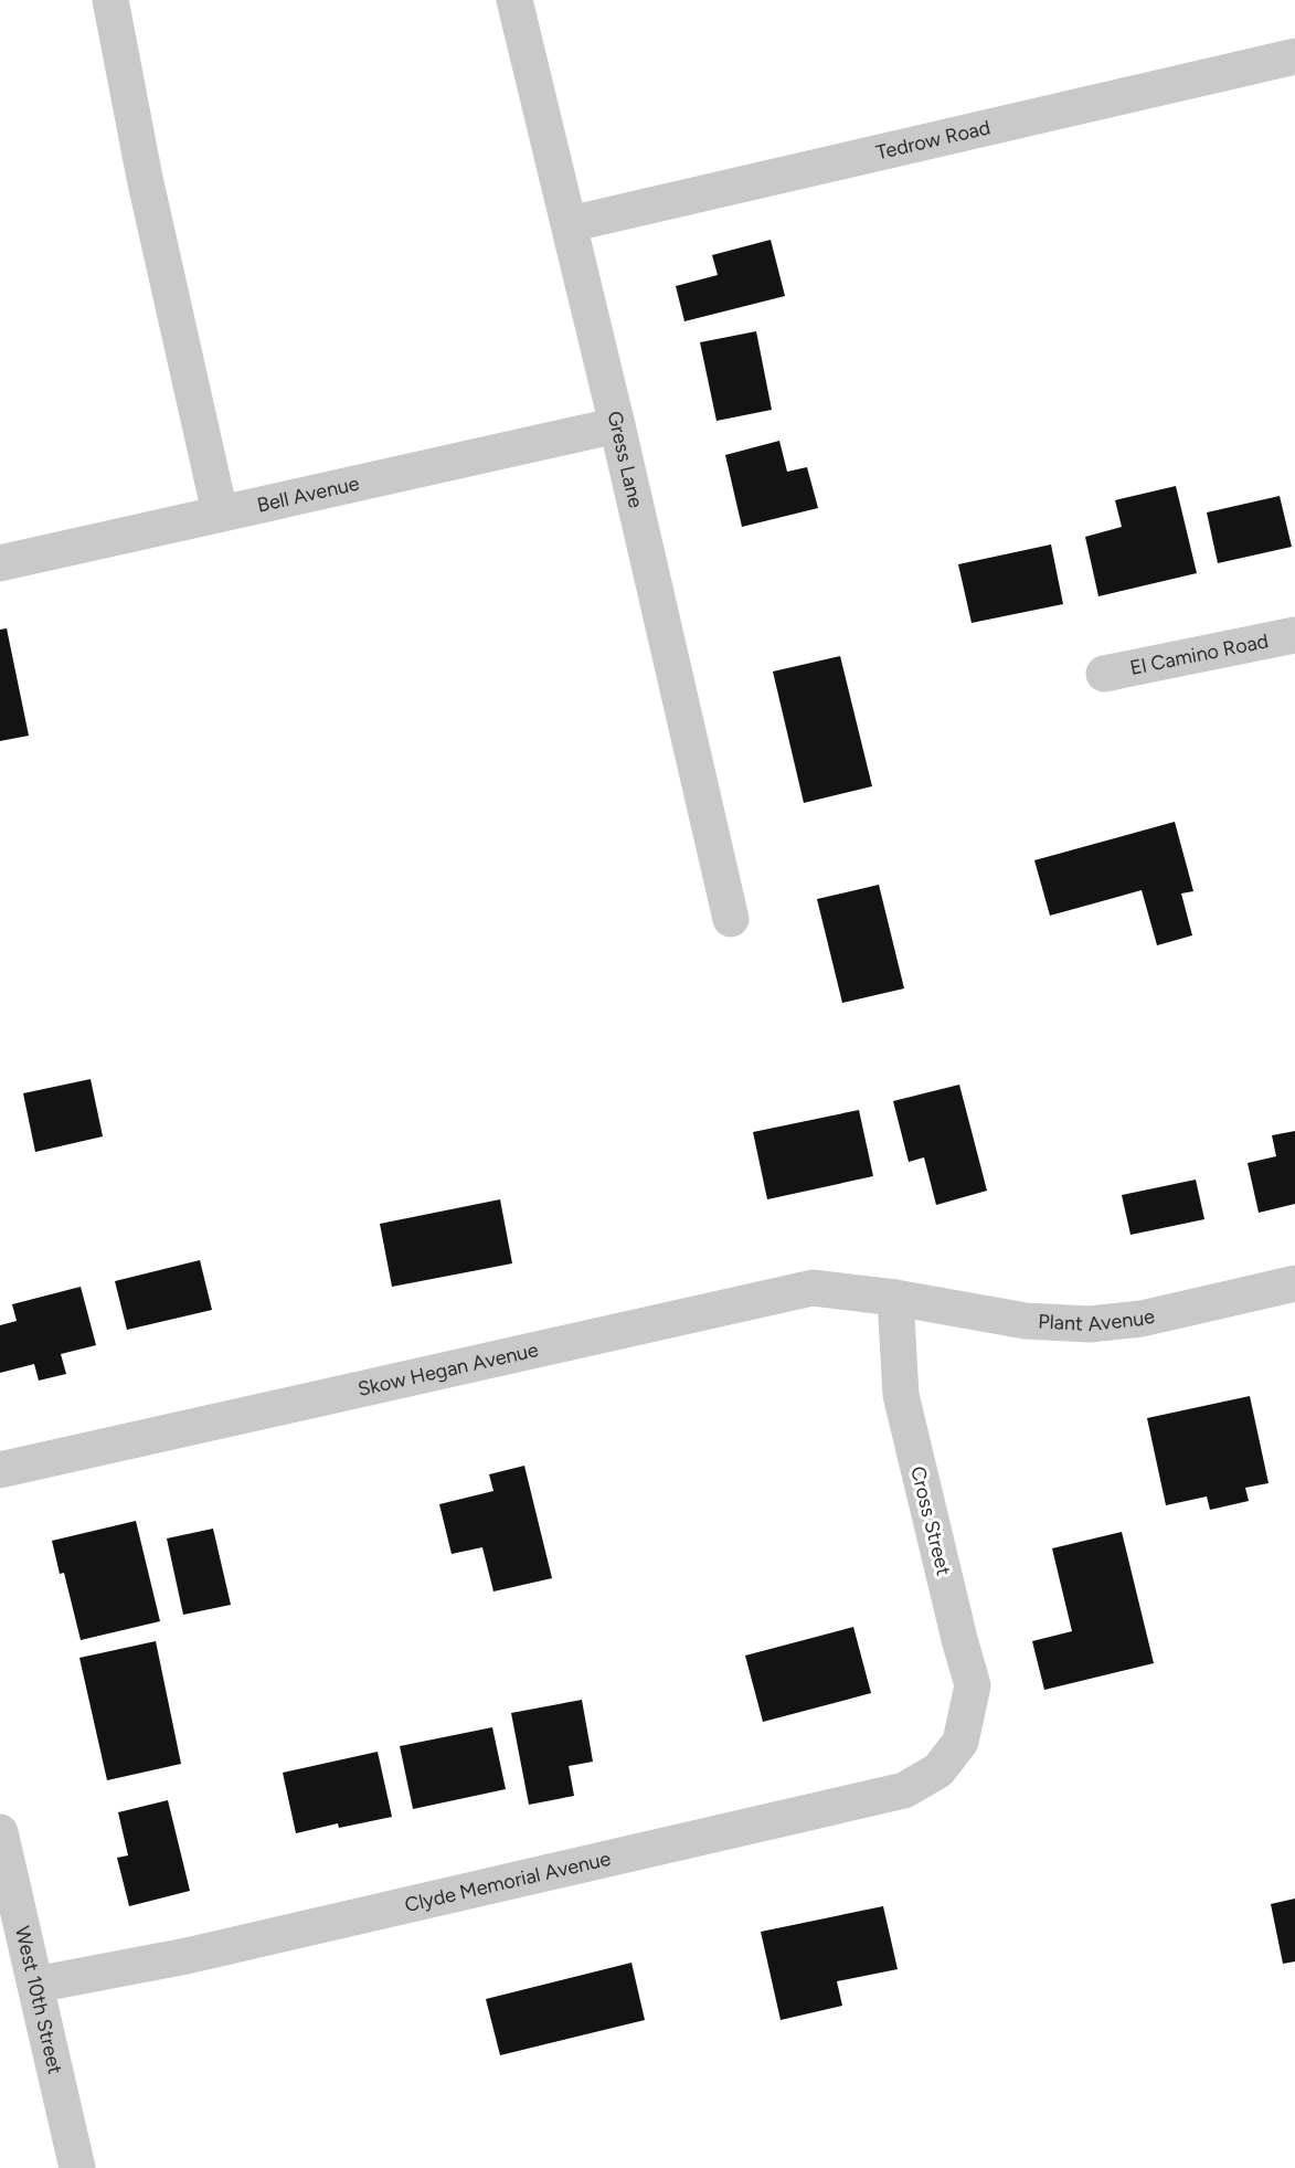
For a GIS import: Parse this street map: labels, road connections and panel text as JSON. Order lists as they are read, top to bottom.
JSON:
{
  "streets": {
    "street": [
      "Tedrow Road",
      "Gress Lane",
      "Bell Avenue",
      "El Camino Road",
      "Plant Avenue",
      "Skow Hegan Avenue",
      "Cross Street",
      "Clyde Memorial Avenue",
      "West 10th Street"
    ]
  },
  "crossings": [
    ["Tedrow Road", "Gress Lane"],
    ["Gress Lane", "Bell Avenue"],
    ["Plant Avenue", "Skow Hegan Avenue"],
    ["Plant Avenue", "Cross Street"],
    ["Skow Hegan Avenue", "Cross Street"],
    ["Cross Street", "Clyde Memorial Avenue"],
    ["Clyde Memorial Avenue", "West 10th Street"]
  ]
}
